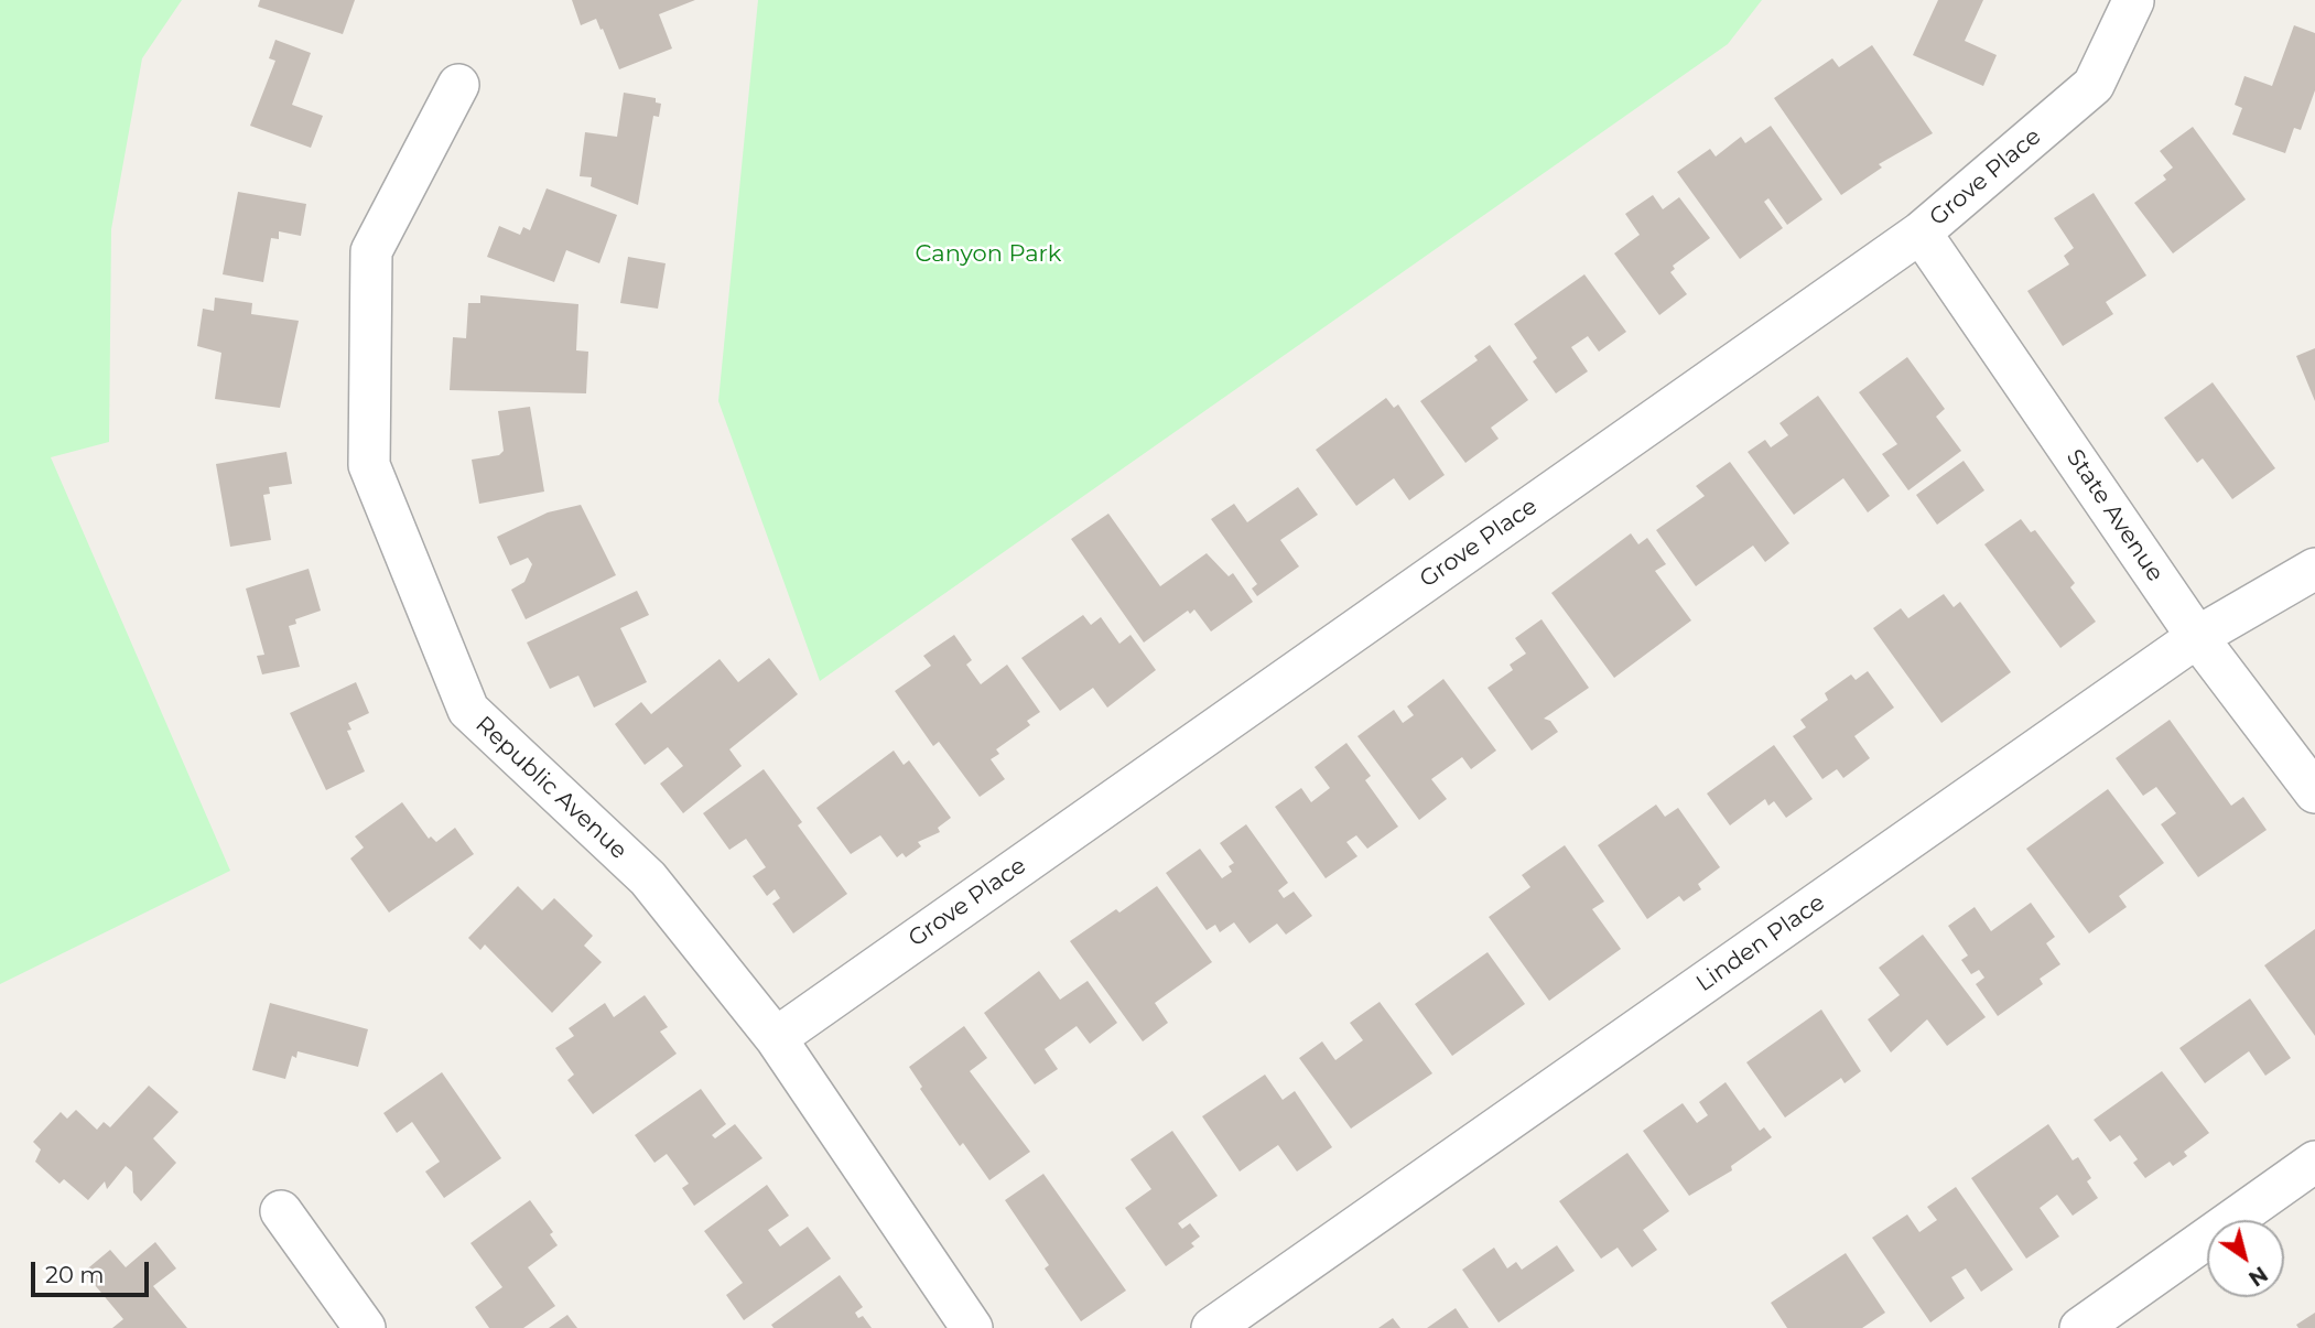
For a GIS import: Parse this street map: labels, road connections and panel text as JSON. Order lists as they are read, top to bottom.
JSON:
{
  "streets": {
    "street": [
      "Grove Place",
      "State Avenue",
      "Republic Avenue",
      "Linden Place"
    ]
  },
  "crossings": [
    ["Grove Place", "State Avenue"],
    ["Grove Place", "Republic Avenue"],
    ["State Avenue", "Linden Place"]
  ],
  "parks": ["Canyon Park"],
  "scale_bar": "20 m",
  "north": "bottom right"
}
